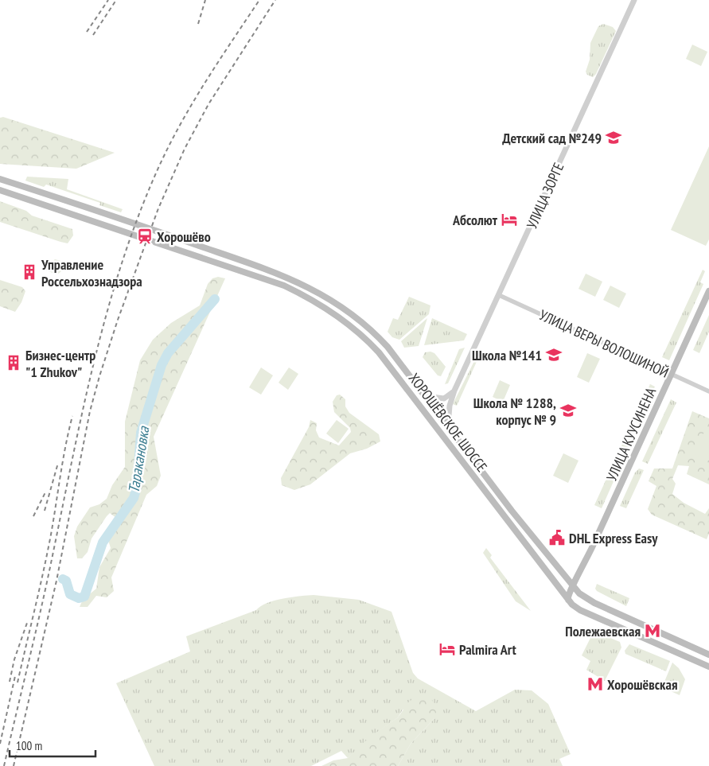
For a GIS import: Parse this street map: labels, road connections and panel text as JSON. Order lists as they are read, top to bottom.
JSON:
{
  "streets": {
    "main road": ["ХОРОШЁВСКОЕ ШОССЕ", "УЛИЦА КУУСИНЕНА"],
    "street": ["УЛИЦА ЗОРГЕ", "УЛИЦА ВЕРЫ ВОЛОШИНОЙ"]
  },
  "crossings": [
    ["УЛИЦА ЗОРГЕ", "УЛИЦА ВЕРЫ ВОЛОШИНОЙ"],
    ["УЛИЦА ЗОРГЕ", "ХОРОШЁВСКОЕ ШОССЕ"],
    ["УЛИЦА ВЕРЫ ВОЛОШИНОЙ", "УЛИЦА КУУСИНЕНА"],
    ["ХОРОШЁВСКОЕ ШОССЕ", "УЛИЦА КУУСИНЕНА"]
  ],
  "water": ["Таракановка"],
  "places": {
    "school or university": ["Детский сад №249", "Школа №141", "Школа № 1288, корпус № 9"],
    "hotel": ["Абсолют", "Palmira Art"],
    "station": ["Хорошёво"],
    "building": ["Управление Россельхознадзора", "Бизнес-центр \"1 Zhukov\""],
    "public building": ["DHL Express Easy"],
    "metro station": ["Полежаевская", "Хорошёвская"]
  },
  "scale_bar": "100 m"
}
